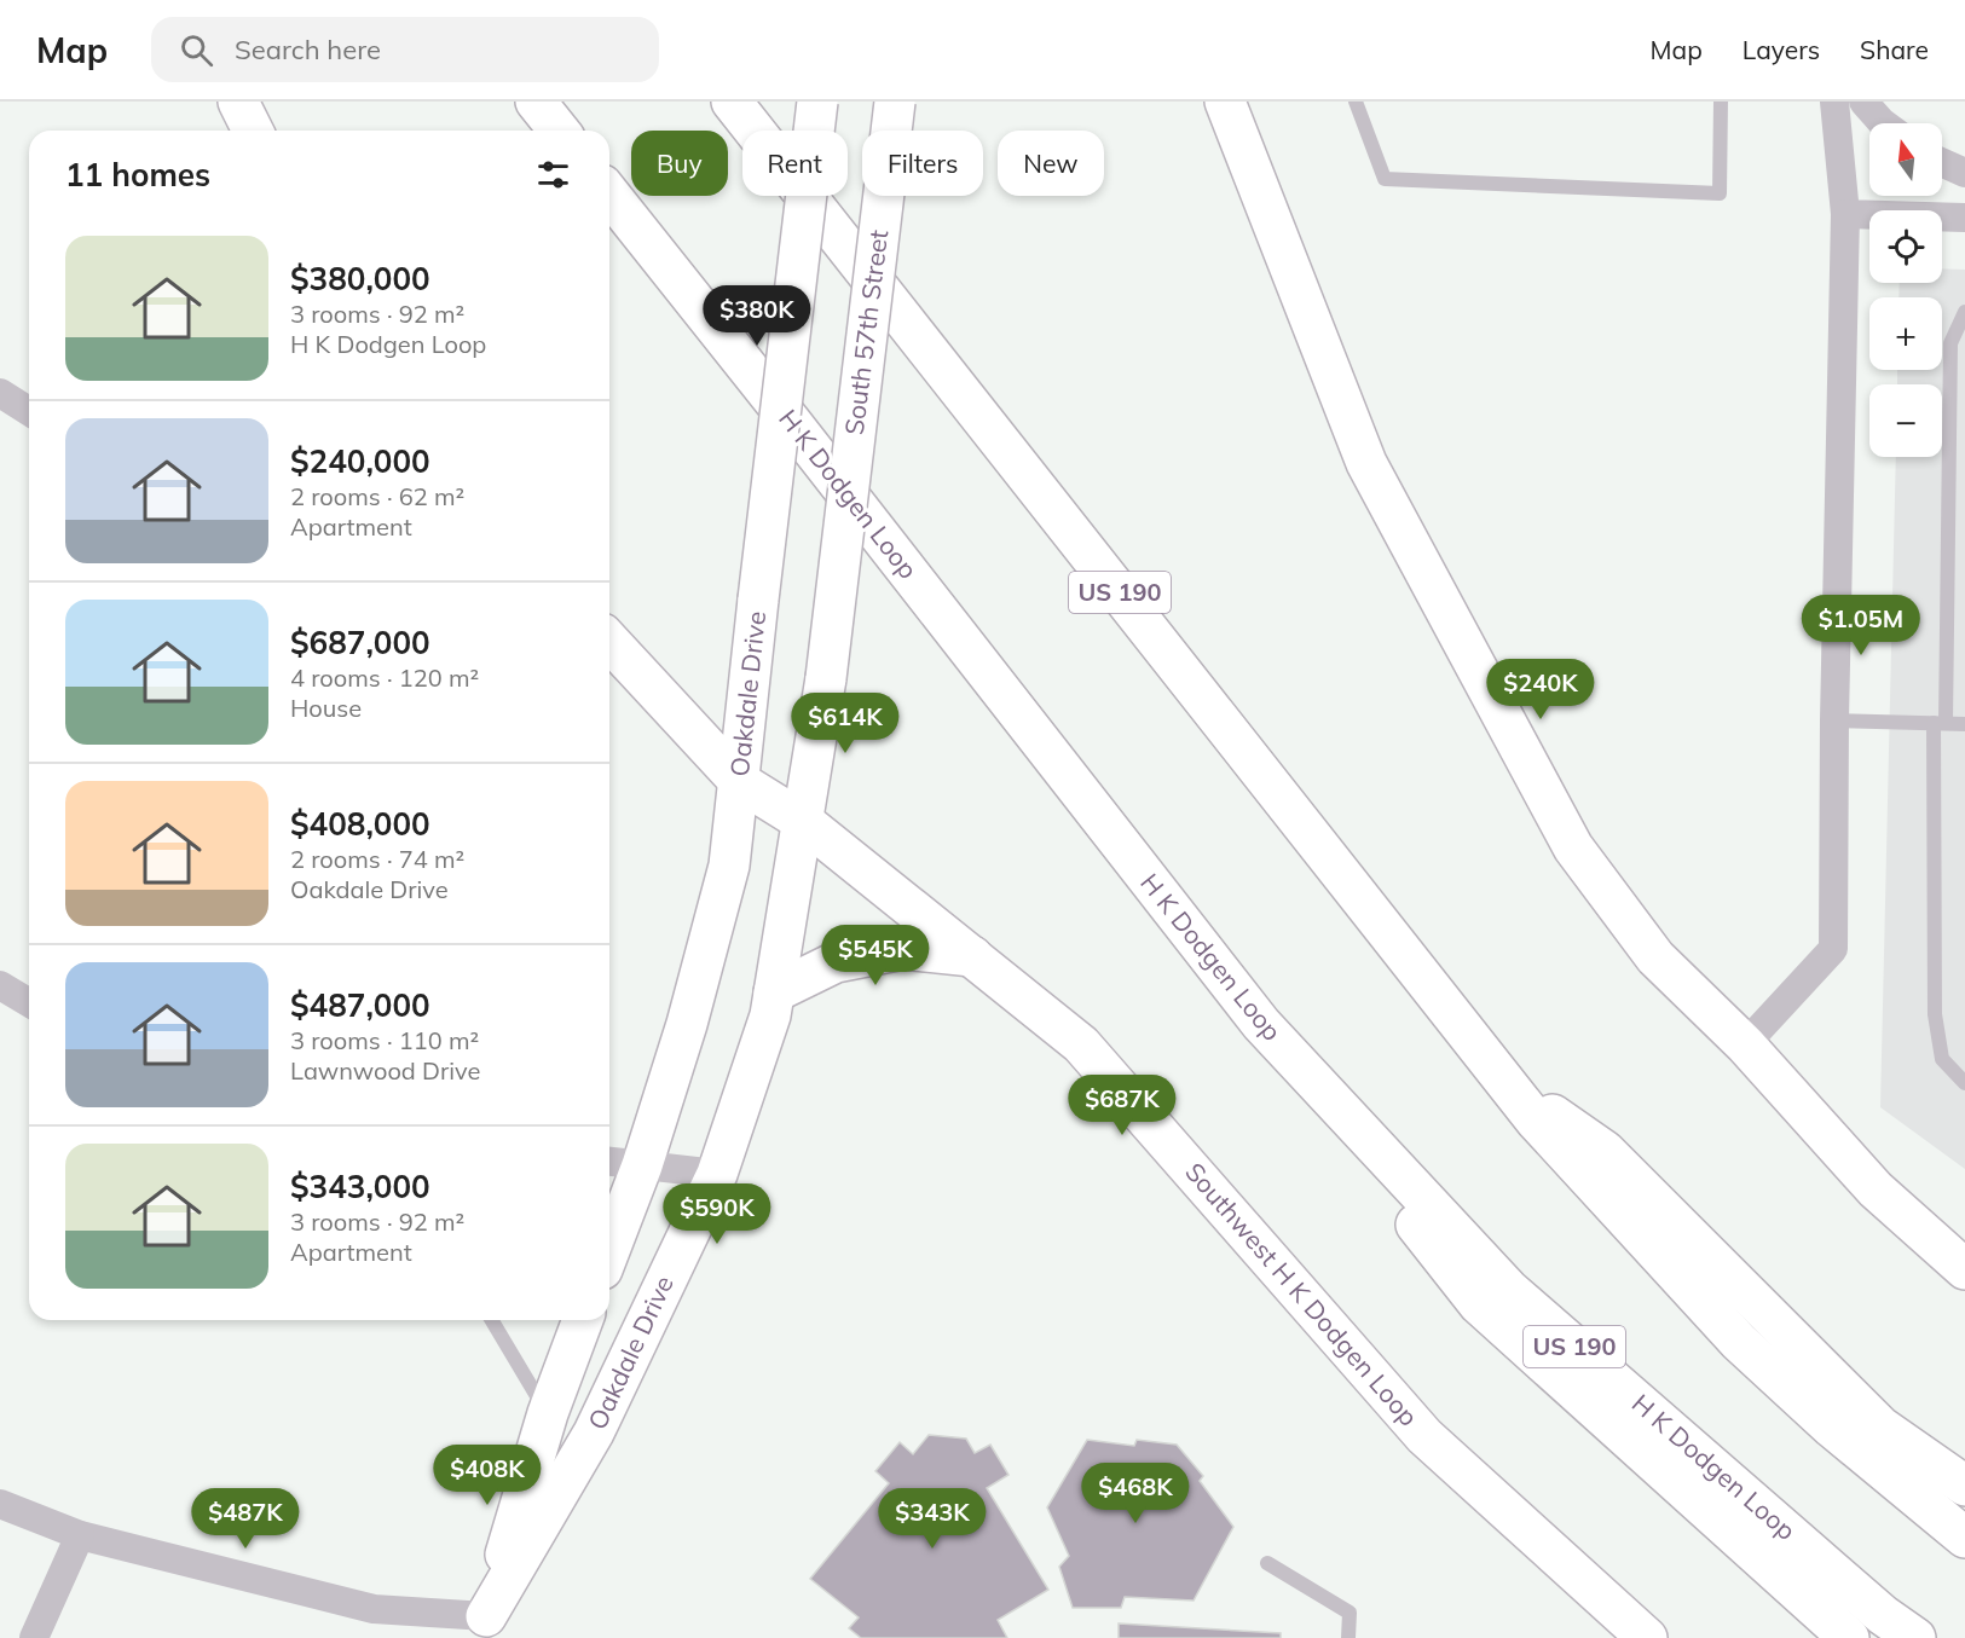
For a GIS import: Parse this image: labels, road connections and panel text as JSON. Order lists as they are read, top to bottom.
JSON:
{
  "streets": {
    "main road": [
      "South 57th Street",
      "H K Dodgen Loop",
      "US 190",
      "Oakdale Drive",
      "Southwest H K Dodgen Loop"
    ]
  },
  "crossings": [
    ["South 57th Street", "Oakdale Drive"],
    ["South 57th Street", "Southwest H K Dodgen Loop"],
    ["Oakdale Drive", "Southwest H K Dodgen Loop"]
  ],
  "north": "top",
  "page": {
    "header": "Map",
    "search": "Search here",
    "nav": ["Map", "Layers", "Share"],
    "map_buttons": ["+", "−"],
    "chip": [
      "Buy",
      "Rent",
      "Filters",
      "New"
    ],
    "heading": "11 homes",
    "list": [
      {
        "name": "$380,000",
        "note": "3 rooms · 92 m² · H K Dodgen Loop"
      },
      {
        "name": "$240,000",
        "note": "2 rooms · 62 m² · Apartment"
      },
      {
        "name": "$687,000",
        "note": "4 rooms · 120 m² · House"
      },
      {
        "name": "$408,000",
        "note": "2 rooms · 74 m² · Oakdale Drive"
      },
      {
        "name": "$487,000",
        "note": "3 rooms · 110 m² · Lawnwood Drive"
      },
      {
        "name": "$343,000",
        "note": "3 rooms · 92 m² · Apartment"
      }
    ],
    "price": [
      "$380K",
      "$1.05M",
      "$240K",
      "$614K",
      "$545K",
      "$687K",
      "$590K",
      "$408K",
      "$468K",
      "$487K",
      "$343K"
    ]
  }
}
